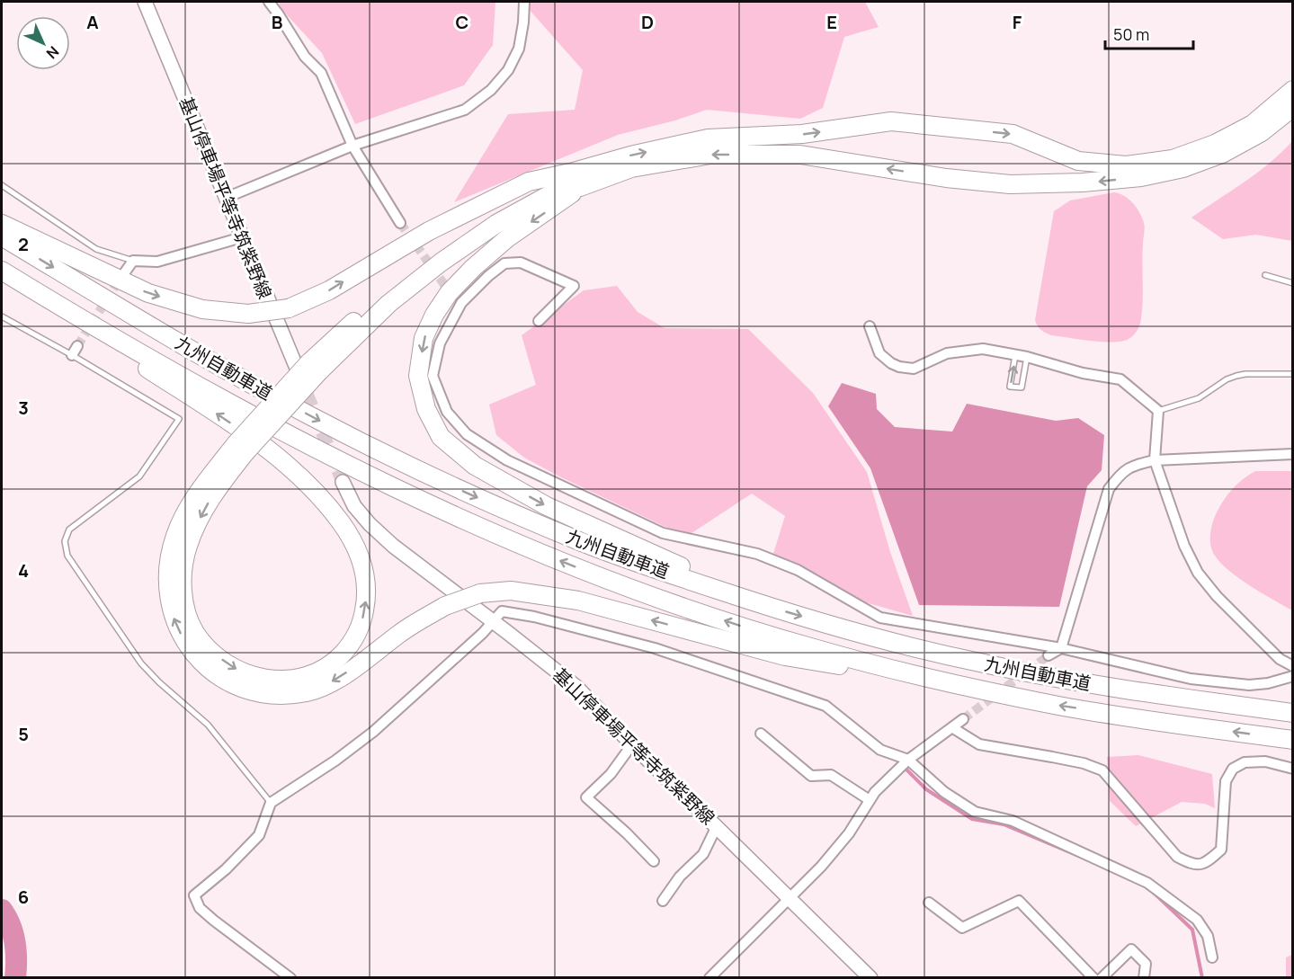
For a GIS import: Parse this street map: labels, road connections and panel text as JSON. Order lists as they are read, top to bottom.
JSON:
{
  "streets": {
    "highway": ["九州自動車道"],
    "main road": ["基山停車場平等寺筑紫野線"]
  },
  "scale_bar": "50 m",
  "north": "bottom right",
  "grid": {
    "columns": [
      "A",
      "B",
      "C",
      "D",
      "E",
      "F"
    ],
    "rows": [
      "2",
      "3",
      "4",
      "5",
      "6"
    ]
  }
}
